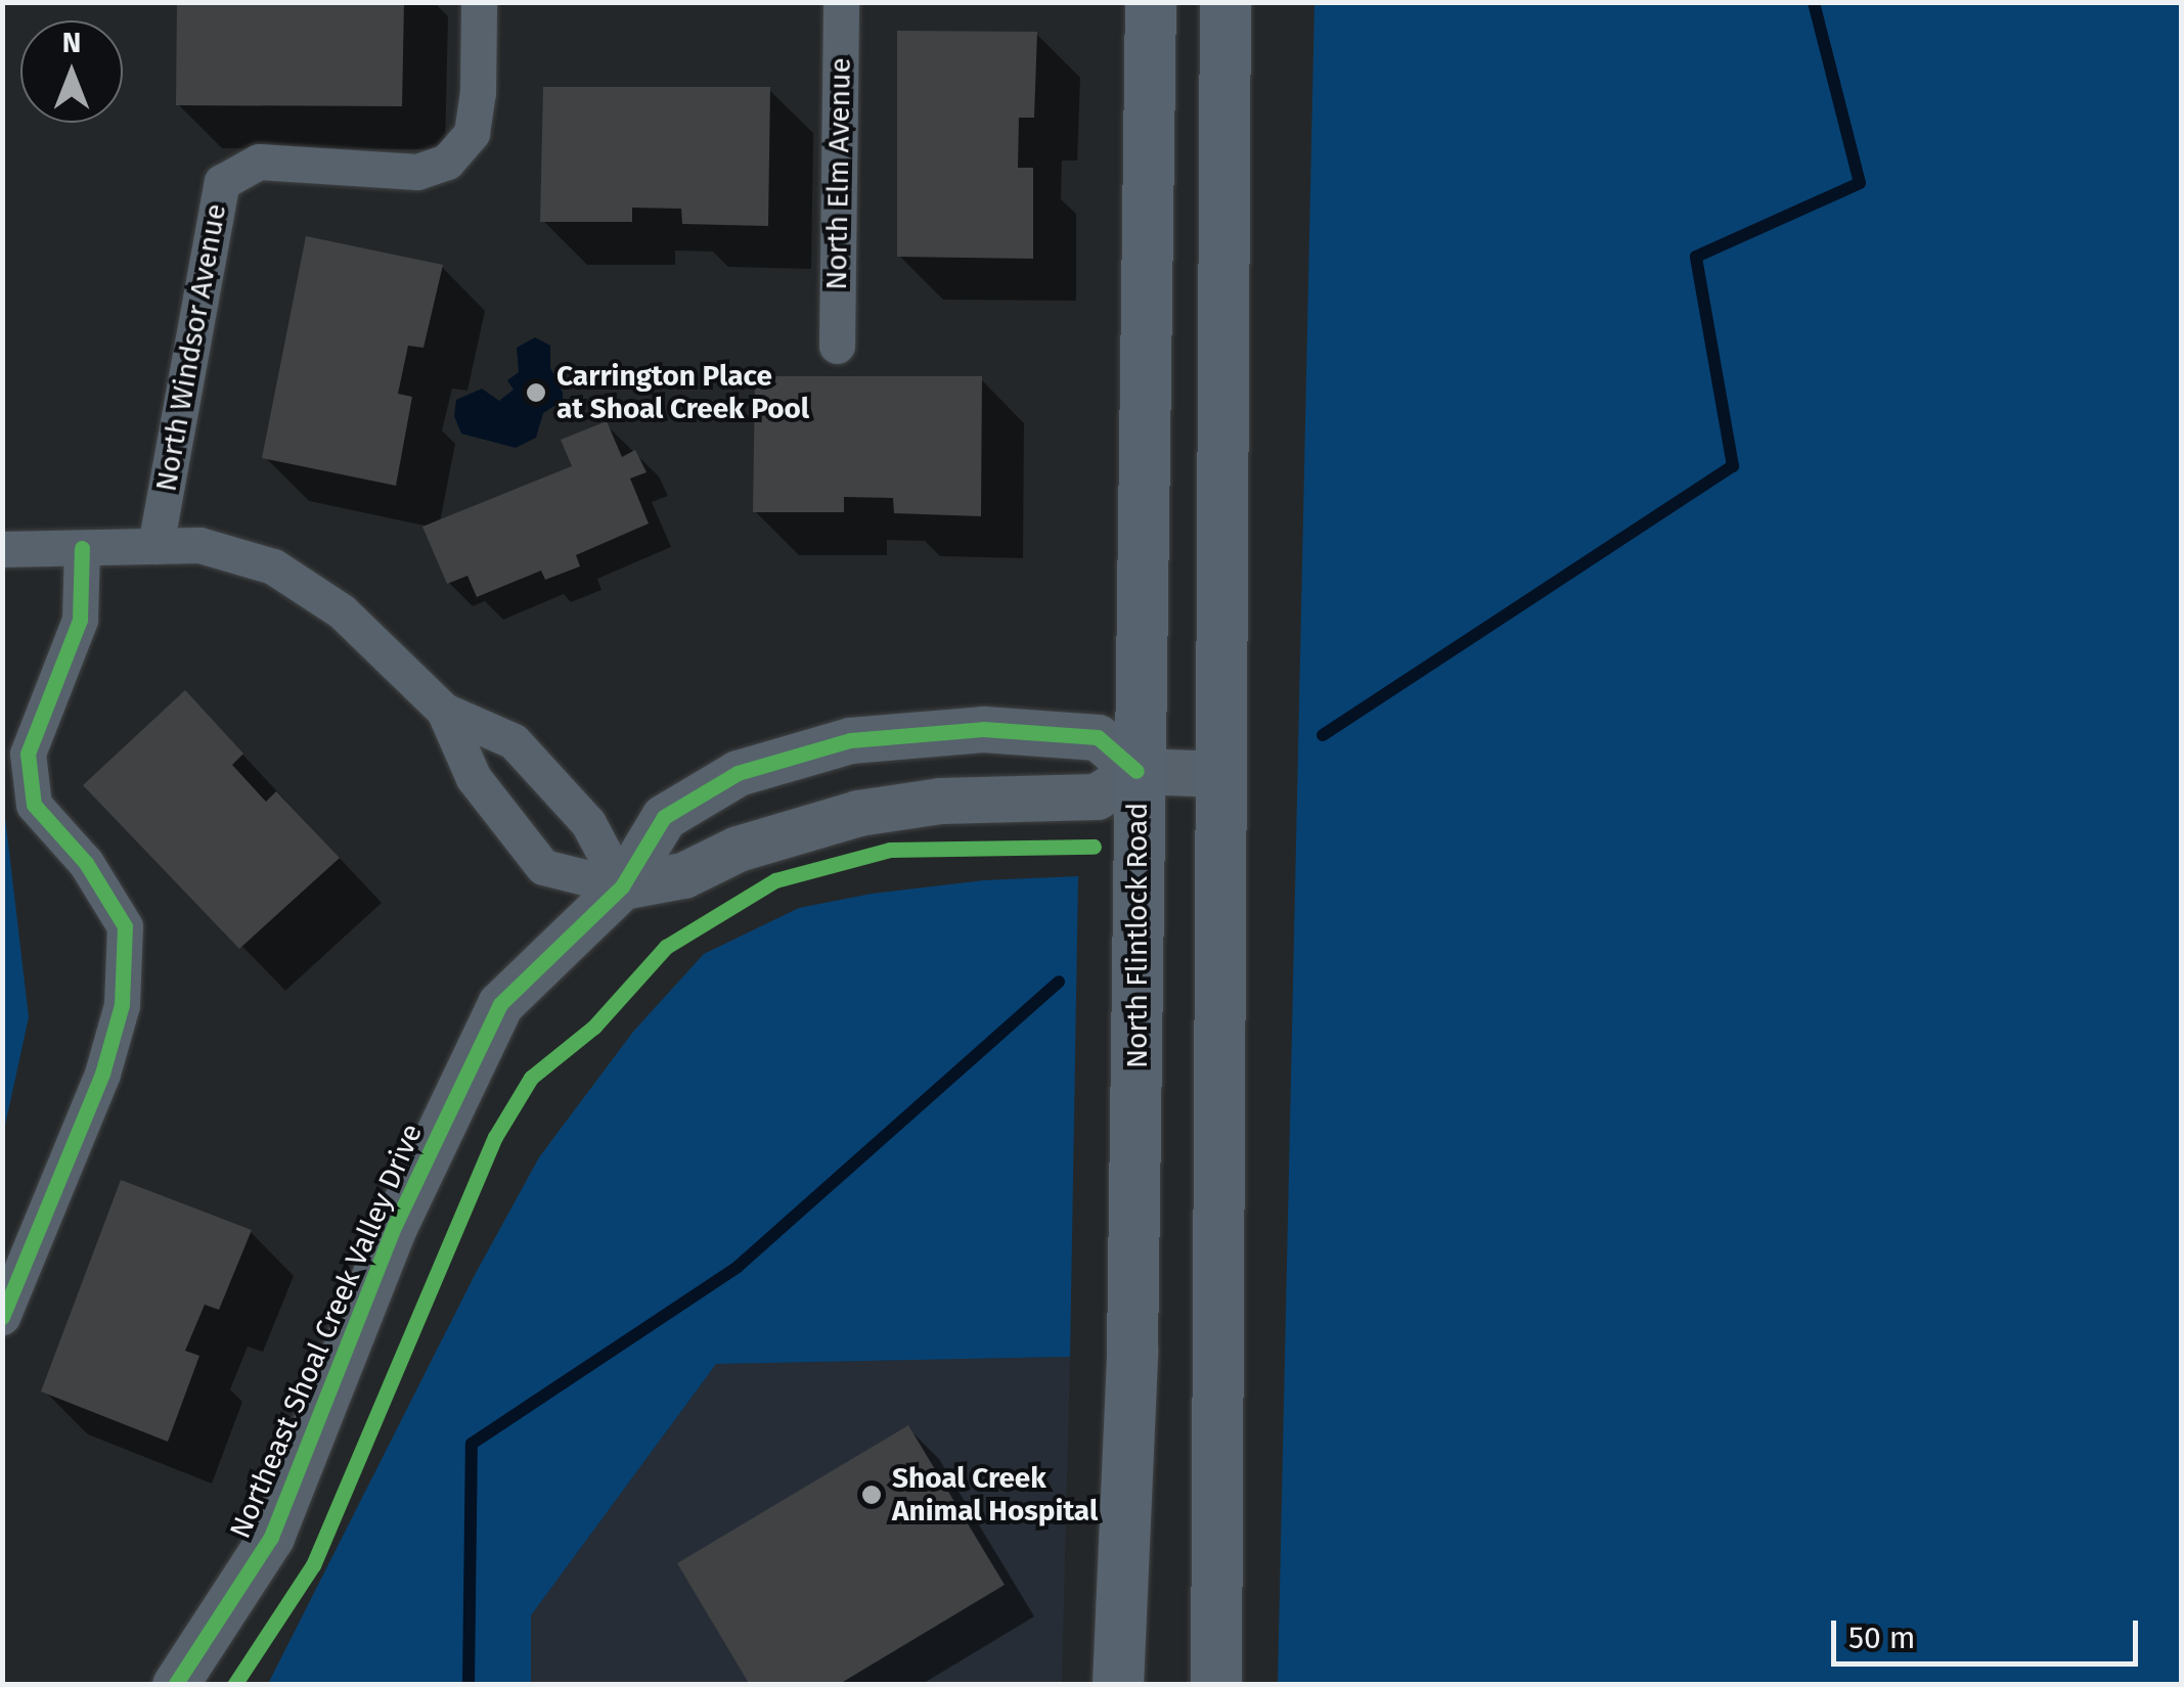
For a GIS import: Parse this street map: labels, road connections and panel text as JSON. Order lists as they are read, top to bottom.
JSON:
{
  "streets": {
    "main road": ["North Flintlock Road"],
    "street": ["North Elm Avenue", "North Windsor Avenue", "Northeast Shoal Creek Valley Drive"]
  },
  "crossings": [
    ["North Flintlock Road", "Northeast Shoal Creek Valley Drive"]
  ],
  "places": ["Carrington Place at Shoal Creek Pool", "Shoal Creek Animal Hospital"],
  "scale_bar": "50 m",
  "north": "top"
}
